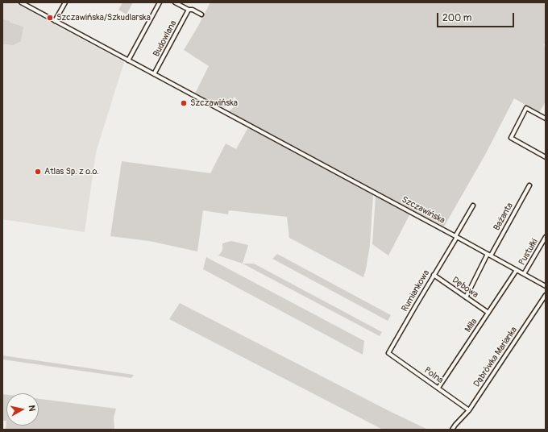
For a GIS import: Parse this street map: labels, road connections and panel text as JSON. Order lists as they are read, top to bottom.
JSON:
{
  "streets": {
    "street": [
      "Budowlana",
      "Szczawińska",
      "Bażanta",
      "Pustułki",
      "Dębowa",
      "Rumiankowa",
      "Miła",
      "Dąbrówka Marianka",
      "Polna"
    ]
  },
  "crossings": [
    ["Budowlana", "Szczawińska"],
    ["Szczawińska", "Bażanta"],
    ["Szczawińska", "Pustułki"],
    ["Szczawińska", "Rumiankowa"],
    ["Szczawińska", "Miła"],
    ["Bażanta", "Dębowa"],
    ["Dębowa", "Rumiankowa"],
    ["Dębowa", "Miła"],
    ["Rumiankowa", "Polna"],
    ["Miła", "Polna"],
    ["Dąbrówka Marianka", "Polna"]
  ],
  "places": ["Szczawińska/Szkudlarska", "Szczawińska", "Atlas Sp. z o.o."],
  "scale_bar": "200 m",
  "north": "right"
}
